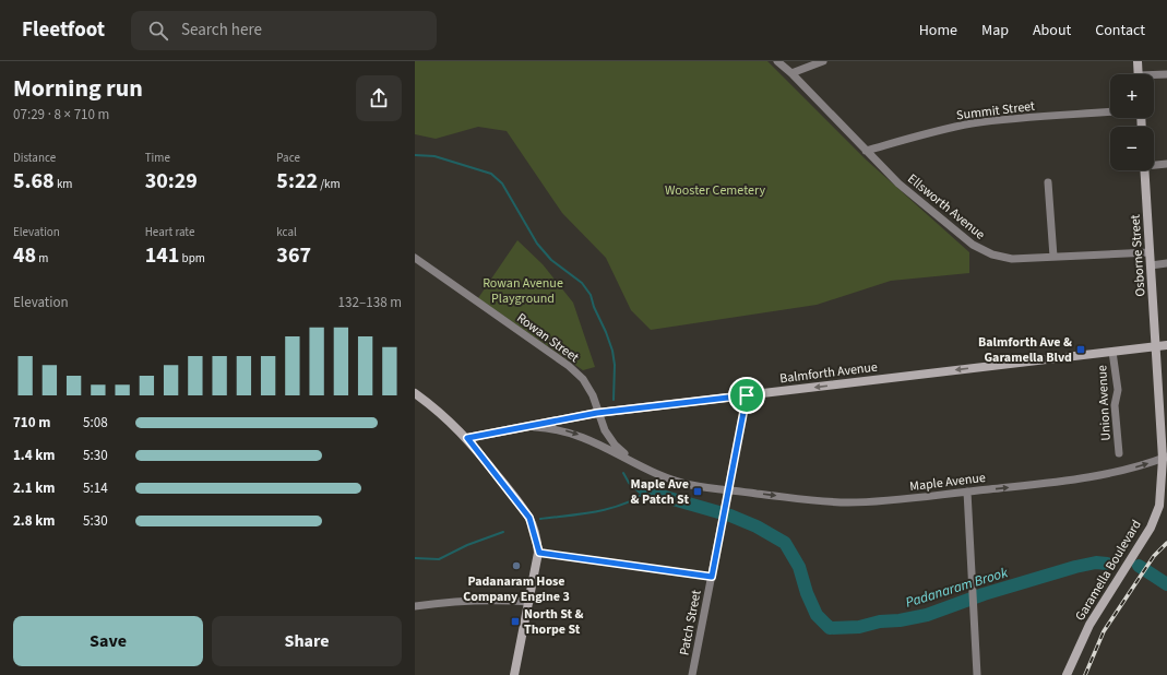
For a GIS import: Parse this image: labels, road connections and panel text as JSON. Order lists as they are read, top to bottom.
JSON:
{
  "streets": {
    "main road": ["Osborne Street", "Balmforth Avenue", "Garamella Boulevard"],
    "street": [
      "Summit Street",
      "Ellsworth Avenue",
      "Rowan Street",
      "Union Avenue",
      "Maple Avenue",
      "Patch Street"
    ]
  },
  "crossings": [
    ["Summit Street", "Ellsworth Avenue"],
    ["Ellsworth Avenue", "Osborne Street"],
    ["Osborne Street", "Balmforth Avenue"],
    ["Osborne Street", "Garamella Boulevard"],
    ["Rowan Street", "Balmforth Avenue"],
    ["Rowan Street", "Maple Avenue"],
    ["Rowan Street", "Patch Street"],
    ["Balmforth Avenue", "Union Avenue"],
    ["Balmforth Avenue", "Garamella Boulevard"],
    ["Balmforth Avenue", "Patch Street"],
    ["Maple Avenue", "Garamella Boulevard"],
    ["Maple Avenue", "Patch Street"]
  ],
  "one_way": ["Balmforth Avenue", "Maple Avenue"],
  "water": ["Padanaram Brook"],
  "parks": ["Wooster Cemetery", "Rowan Avenue Playground"],
  "places": {
    "transit": ["Balmforth Ave & Garamella Blvd", "Maple Ave & Patch St", "North St & Thorpe St"],
    "other": ["Padanaram Hose Company Engine 3"]
  },
  "page": {
    "header": "Fleetfoot",
    "search": "Search here",
    "nav": [
      "Home",
      "Map",
      "About",
      "Contact"
    ],
    "heading": ["Morning run", "07:29 · 8 × 710 m"],
    "map_buttons": ["+", "−"],
    "stats": [
      ["Distance", "5.68 km"],
      ["Time", "30:29"],
      ["Pace", "5:22 /km"],
      ["Elevation", "48 m"],
      ["Heart rate", "141 bpm"],
      ["kcal", "367"]
    ],
    "chart": ["Elevation", "132–138 m"],
    "list": [
      {
        "name": "710 m",
        "note": "5:08"
      },
      {
        "name": "1.4 km",
        "note": "5:30"
      },
      {
        "name": "2.1 km",
        "note": "5:14"
      },
      {
        "name": "2.8 km",
        "note": "5:30"
      }
    ],
    "buttons": ["Save", "Share"]
  }
}
